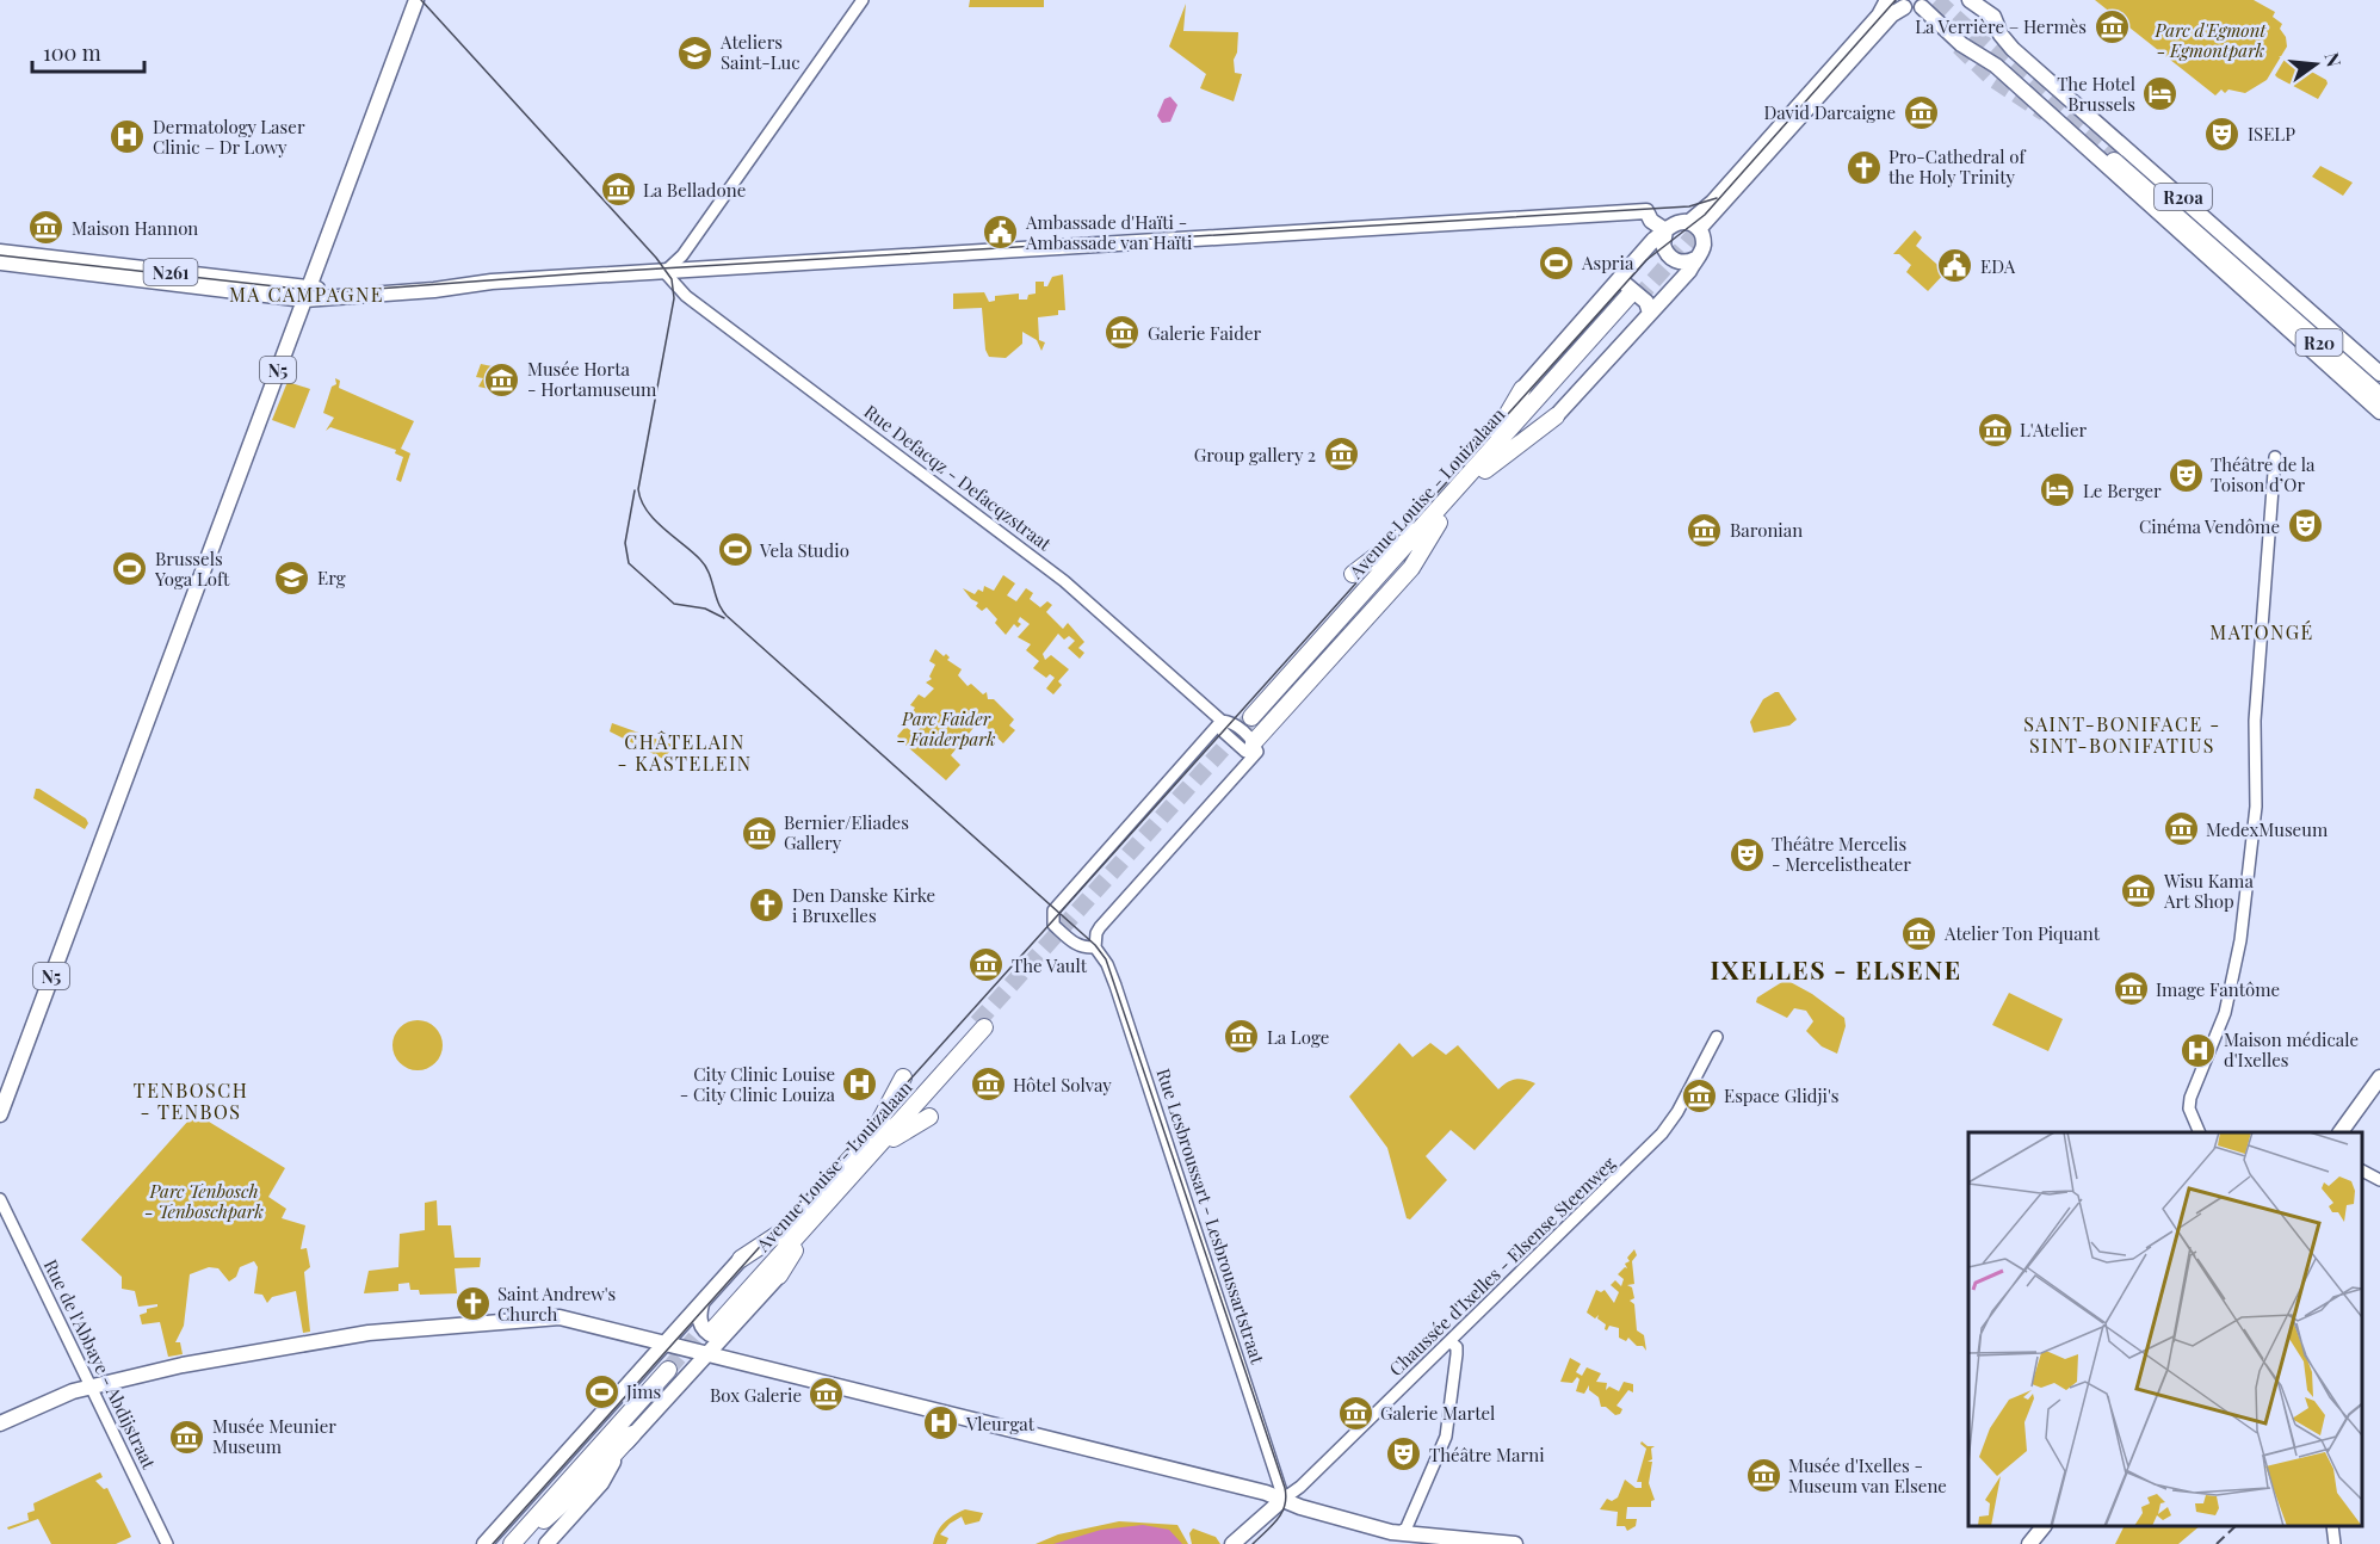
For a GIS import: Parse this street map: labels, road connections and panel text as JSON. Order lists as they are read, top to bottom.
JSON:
{
  "streets": {
    "highway": ["R20", "Avenue Louise - Louizalaan"],
    "main road": ["R20a", "N261", "N5"],
    "street": [
      "Rue Defacqz - Defacqzstraat",
      "Rue Lesbroussart - Lesbroussartstraat",
      "Chaussée d'Ixelles - Elsense Steenweg",
      "Rue de l'Abbaye - Abdijstraat"
    ]
  },
  "crossings": [
    ["N261", "N5"],
    ["N261", "Rue Defacqz - Defacqzstraat"],
    ["Rue Lesbroussart - Lesbroussartstraat", "Chaussée d'Ixelles - Elsense Steenweg"]
  ],
  "districts": [
    "MA CAMPAGNE",
    "MATONGÉ",
    "SAINT-BONIFACE - SINT-BONIFATIUS",
    "CHÂTELAIN - KASTELEIN",
    "IXELLES - ELSENE",
    "TENBOSCH - TENBOS"
  ],
  "parks": ["Parc d'Egmont - Egmontpark", "Parc Faider - Faiderpark", "Parc Tenbosch - Tenboschpark"],
  "places": {
    "museum": [
      "La Verrière – Hermès",
      "David Darcaigne",
      "La Belladone",
      "Maison Hannon",
      "Galerie Faider",
      "Musée Horta - Hortamuseum",
      "L'Atelier",
      "Group gallery 2",
      "Baronian",
      "MedexMuseum",
      "Bernier/Eliades Gallery",
      "Wisu Kama Art Shop",
      "Atelier Ton Piquant",
      "The Vault",
      "Image Fantôme",
      "La Loge",
      "Hôtel Solvay",
      "Espace Glidji's",
      "Box Galerie",
      "Galerie Martel",
      "Musée Meunier Museum",
      "Musée d'Ixelles - Museum van Elsene"
    ],
    "school or university": ["Ateliers Saint-Luc", "Erg"],
    "hotel": ["The Hotel Brussels", "Le Berger"],
    "theatre": [
      "ISELP",
      "Théâtre de la Toison d’Or",
      "Cinéma Vendôme",
      "Théâtre Mercelis - Mercelistheater",
      "Théâtre Marni"
    ],
    "hospital": [
      "Dermatology Laser Clinic – Dr Lowy",
      "Maison médicale d'Ixelles",
      "City Clinic Louise - City Clinic Louiza",
      "Vleurgat"
    ],
    "church": ["Pro-Cathedral of the Holy Trinity", "Den Danske Kirke i Bruxelles", "Saint Andrew's Church"],
    "public building": ["Ambassade d'Haïti - Ambassade van Haïti", "EDA"],
    "sports": [
      "Aspria",
      "Vela Studio",
      "Brussels Yoga Loft",
      "Jims"
    ]
  },
  "scale_bar": "100 m",
  "north": "right"
}
